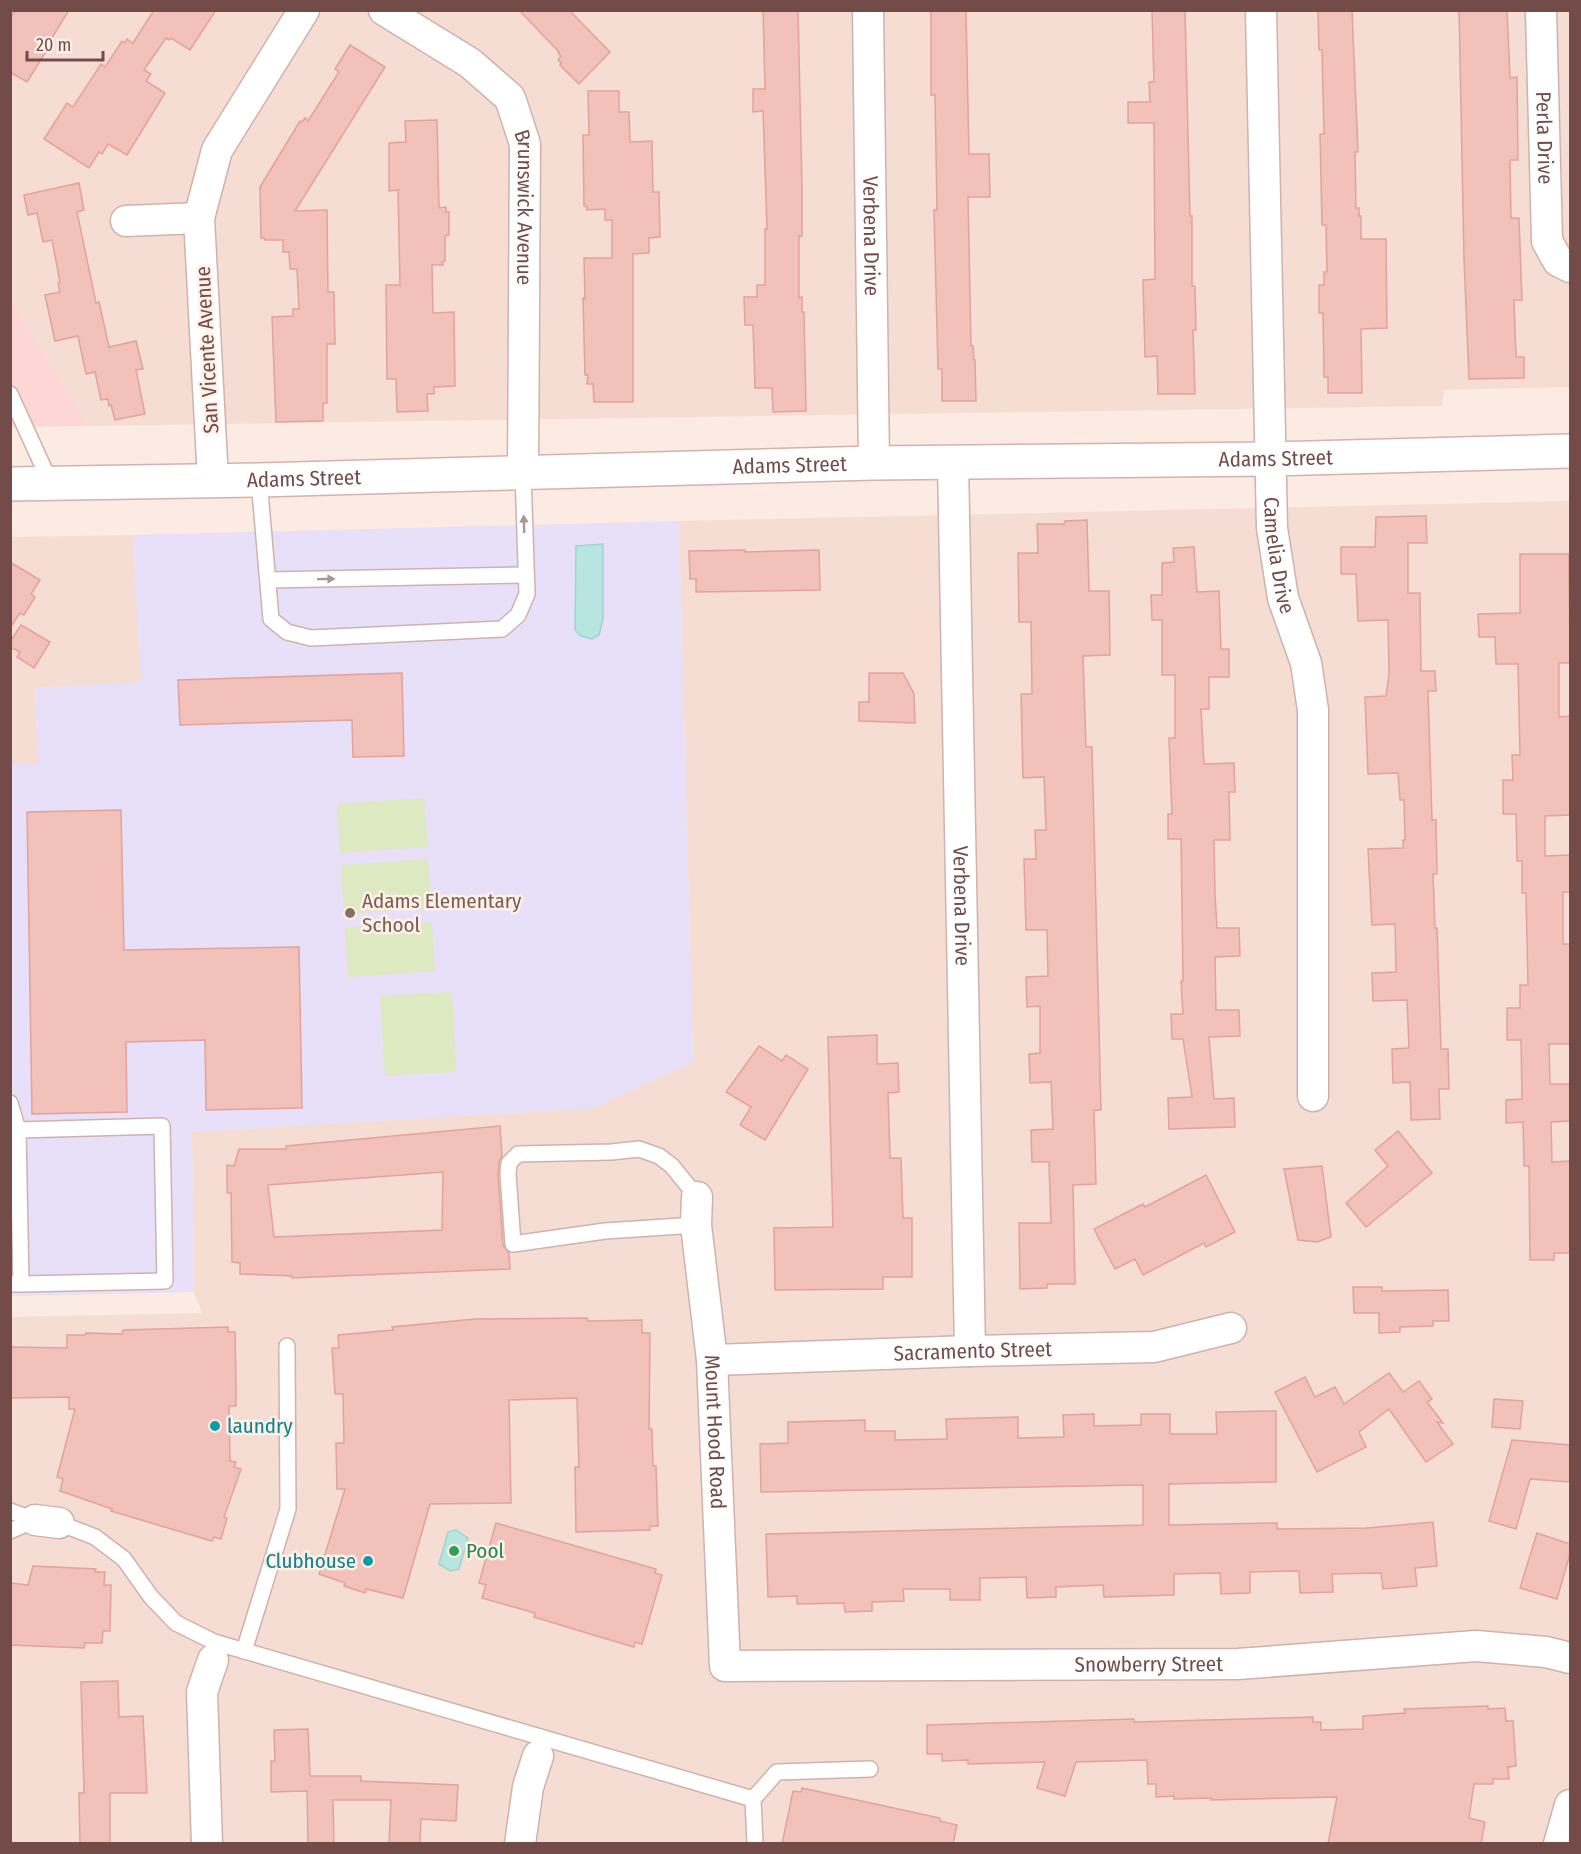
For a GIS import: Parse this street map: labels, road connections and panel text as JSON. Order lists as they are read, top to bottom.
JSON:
{
  "streets": {
    "main road": ["Adams Street"],
    "street": [
      "Perla Drive",
      "Brunswick Avenue",
      "Verbena Drive",
      "San Vicente Avenue",
      "Camelia Drive",
      "Sacramento Street",
      "Mount Hood Road",
      "Snowberry Street"
    ]
  },
  "crossings": [
    ["Brunswick Avenue", "Adams Street"],
    ["Verbena Drive", "Adams Street"],
    ["Verbena Drive", "Sacramento Street"],
    ["San Vicente Avenue", "Adams Street"],
    ["Adams Street", "Camelia Drive"],
    ["Sacramento Street", "Mount Hood Road"],
    ["Mount Hood Road", "Snowberry Street"]
  ],
  "places": [
    "Adams Elementary School",
    "laundry",
    "Pool",
    "Clubhouse"
  ],
  "scale_bar": "20 m"
}
